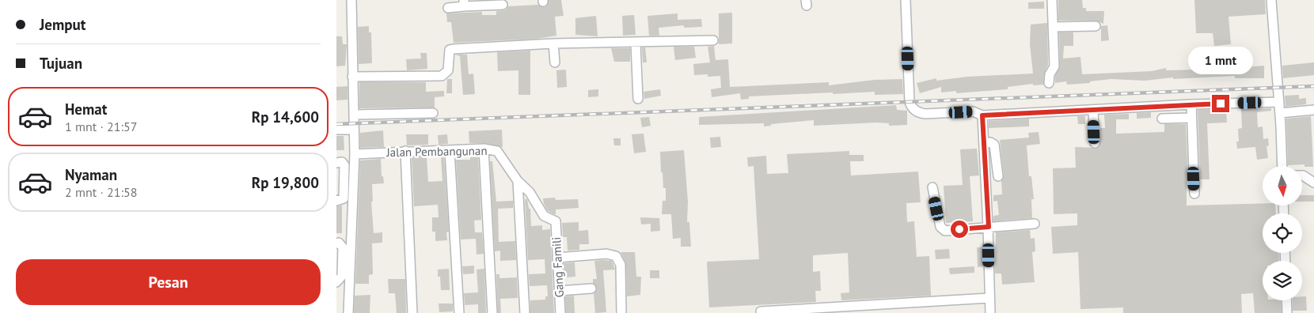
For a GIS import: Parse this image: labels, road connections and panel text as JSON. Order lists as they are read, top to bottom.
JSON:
{
  "streets": {
    "street": ["Jalan Pembangunan", "Gang Famili"]
  },
  "crossings": [
    ["Jalan Pembangunan", "Gang Famili"]
  ],
  "north": "bottom",
  "page": {
    "banner": ["Jemput", "Tujuan"],
    "bubble": "1 mnt",
    "list": [
      {
        "name": "Hemat",
        "note": "1 mnt · 21:57",
        "value": "Rp 14,600"
      },
      {
        "name": "Nyaman",
        "note": "2 mnt · 21:58",
        "value": "Rp 19,800"
      }
    ],
    "buttons": "Pesan"
  }
}
